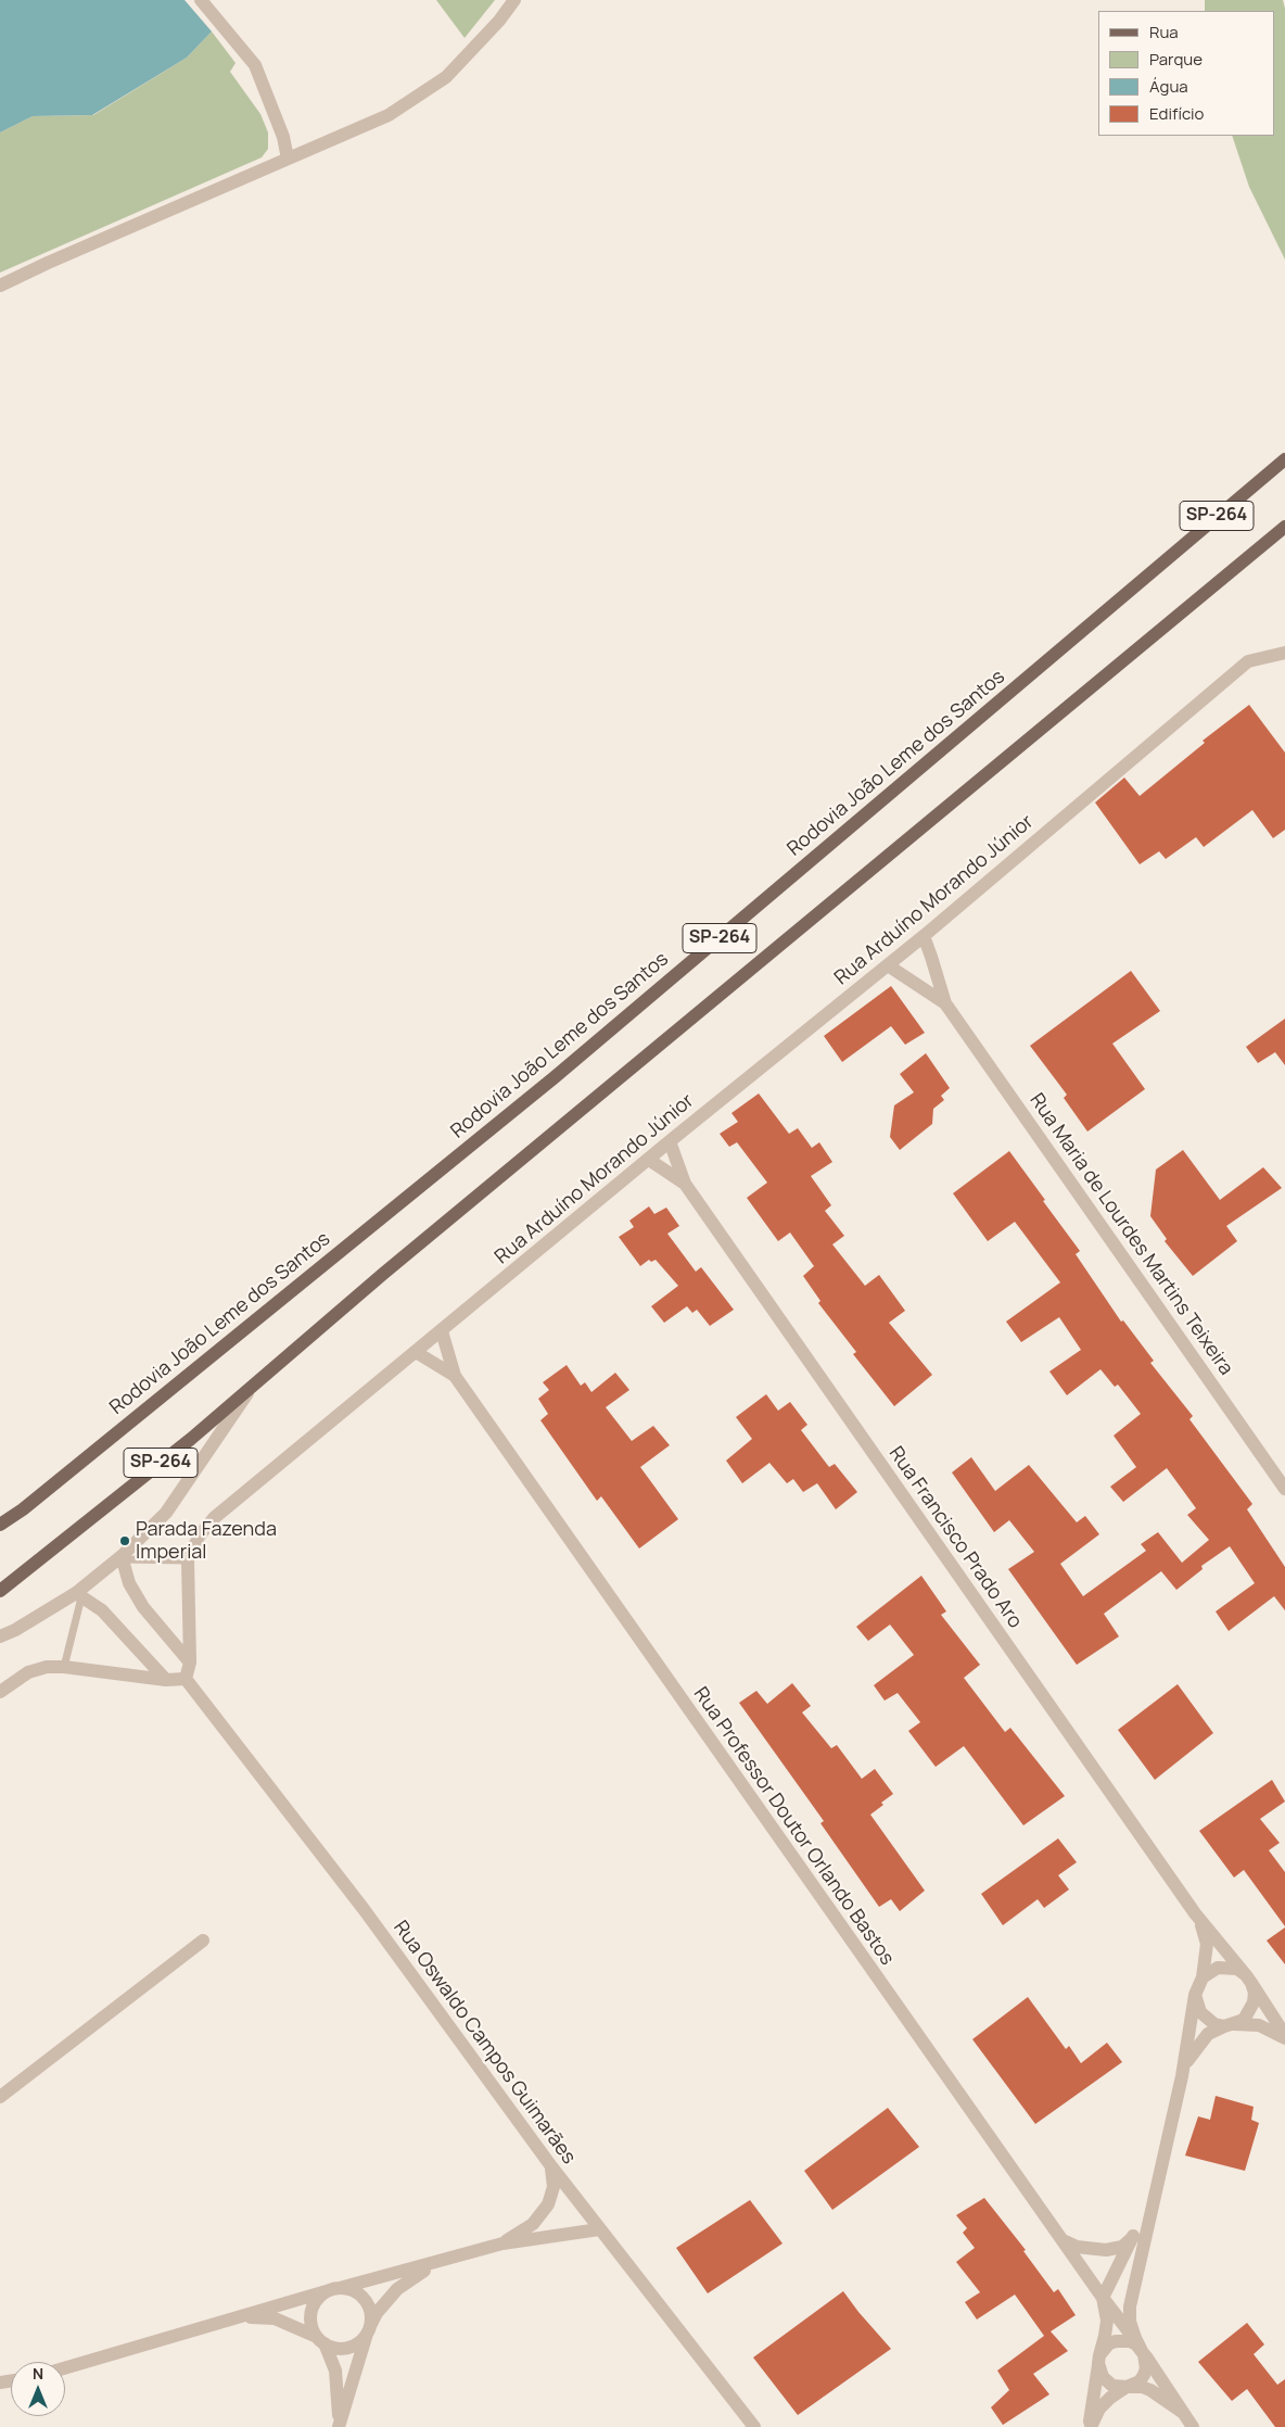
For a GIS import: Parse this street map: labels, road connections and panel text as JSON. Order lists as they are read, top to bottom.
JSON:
{
  "streets": {
    "main road": ["SP-264", "Rodovia João Leme dos Santos"],
    "street": [
      "Rua Arduíno Morando Júnior",
      "Rua Maria de Lourdes Martins Teixeira",
      "Rua Francisco Prado Aro",
      "Rua Professor Doutor Orlando Bastos",
      "Rua Oswaldo Campos Guimarães"
    ]
  },
  "crossings": [
    ["Rua Arduíno Morando Júnior", "Rua Maria de Lourdes Martins Teixeira"],
    ["Rua Arduíno Morando Júnior", "Rua Francisco Prado Aro"],
    ["Rua Arduíno Morando Júnior", "Rua Professor Doutor Orlando Bastos"],
    ["Rua Arduíno Morando Júnior", "Rua Oswaldo Campos Guimarães"]
  ],
  "places": ["Parada Fazenda Imperial"],
  "legend": [
    "Rua",
    "Parque",
    "Água",
    "Edifício"
  ],
  "north": "top"
}
